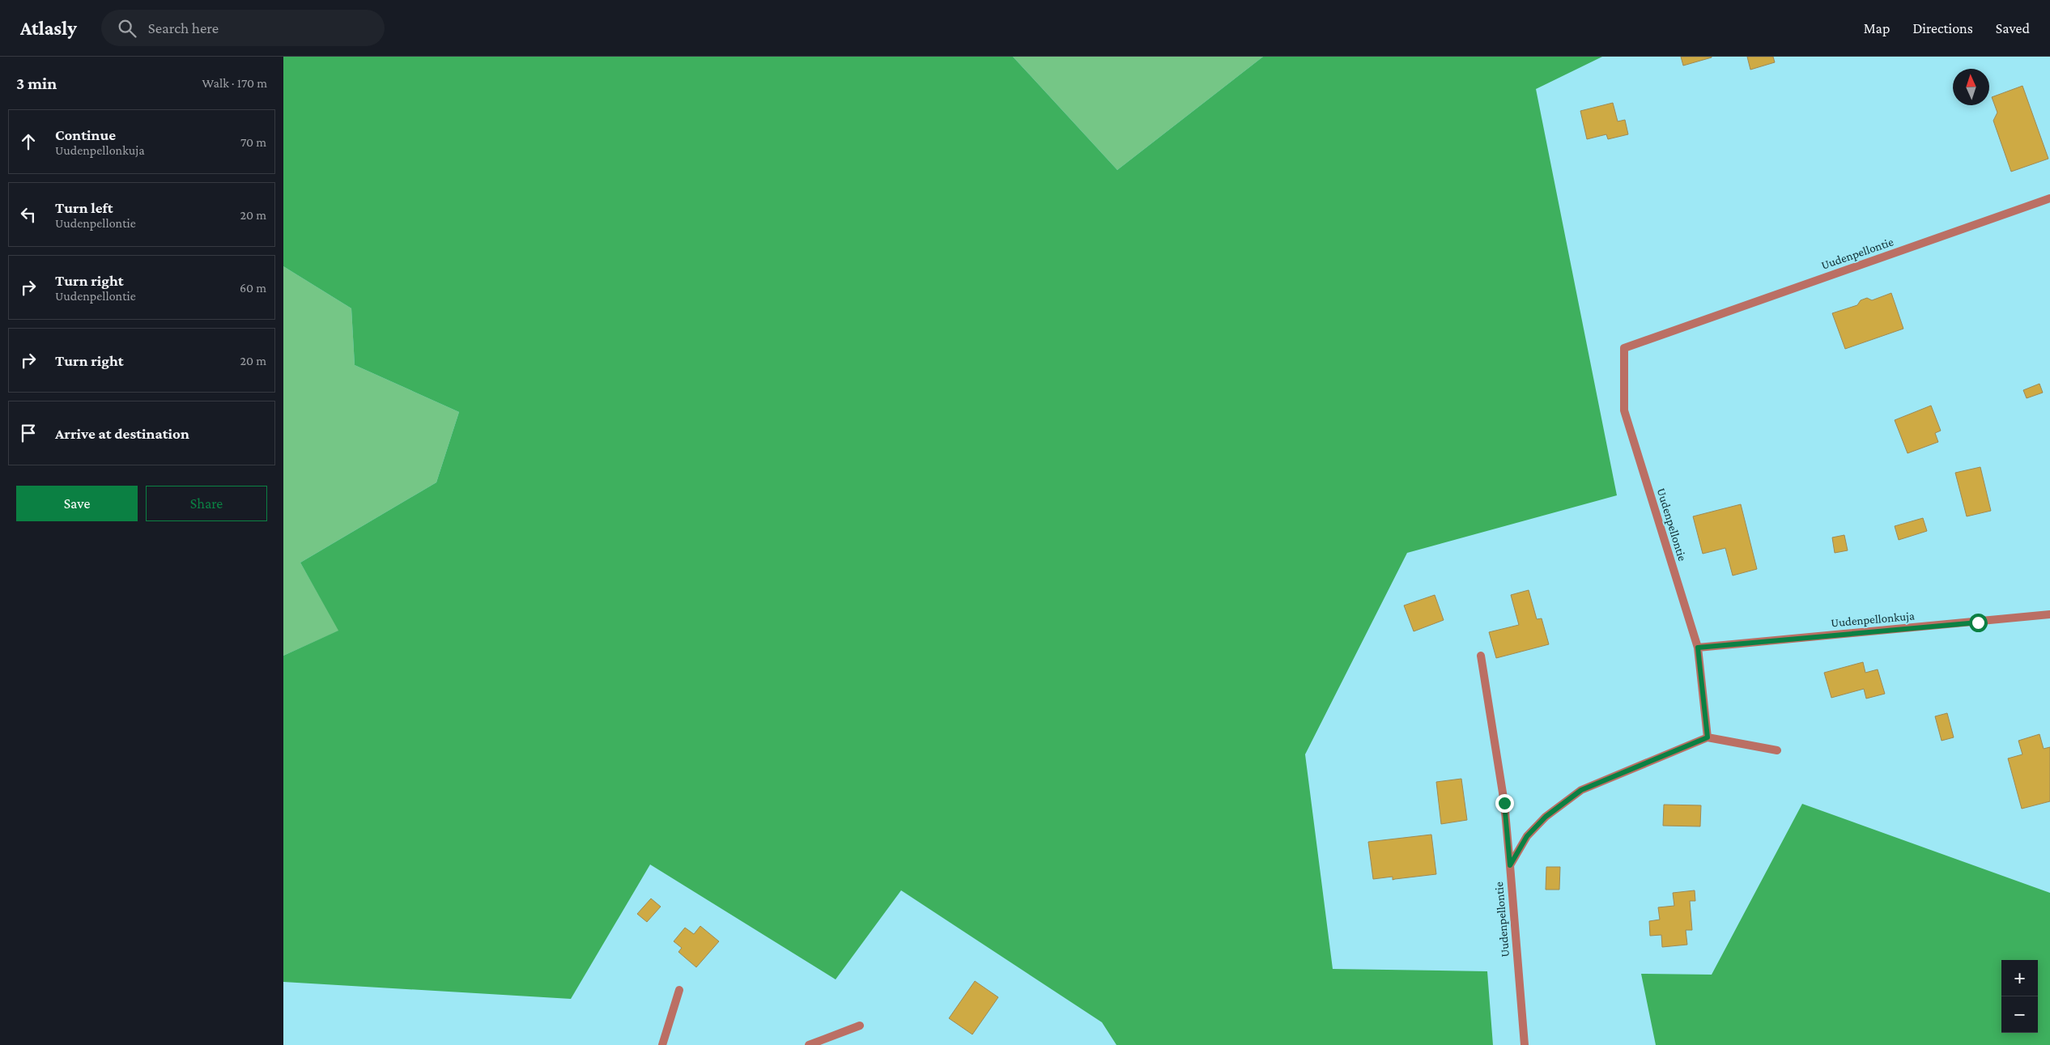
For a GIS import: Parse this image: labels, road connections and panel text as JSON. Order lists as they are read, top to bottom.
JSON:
{
  "streets": {
    "lane": ["Uudenpellontie", "Uudenpellonkuja"]
  },
  "crossings": [
    ["Uudenpellontie", "Uudenpellonkuja"]
  ],
  "north": "top",
  "page": {
    "header": "Atlasly",
    "search": "Search here",
    "nav": ["Map", "Directions", "Saved"],
    "heading": ["3 min", "Walk · 170 m"],
    "list": [
      ["Continue", "Uudenpellonkuja", "70 m"],
      ["Turn left", "Uudenpellontie", "20 m"],
      ["Turn right", "Uudenpellontie", "60 m"],
      ["Turn right", "20 m"],
      "Arrive at destination"
    ],
    "buttons": ["Save", "Share"],
    "map_buttons": ["+", "−"]
  }
}
